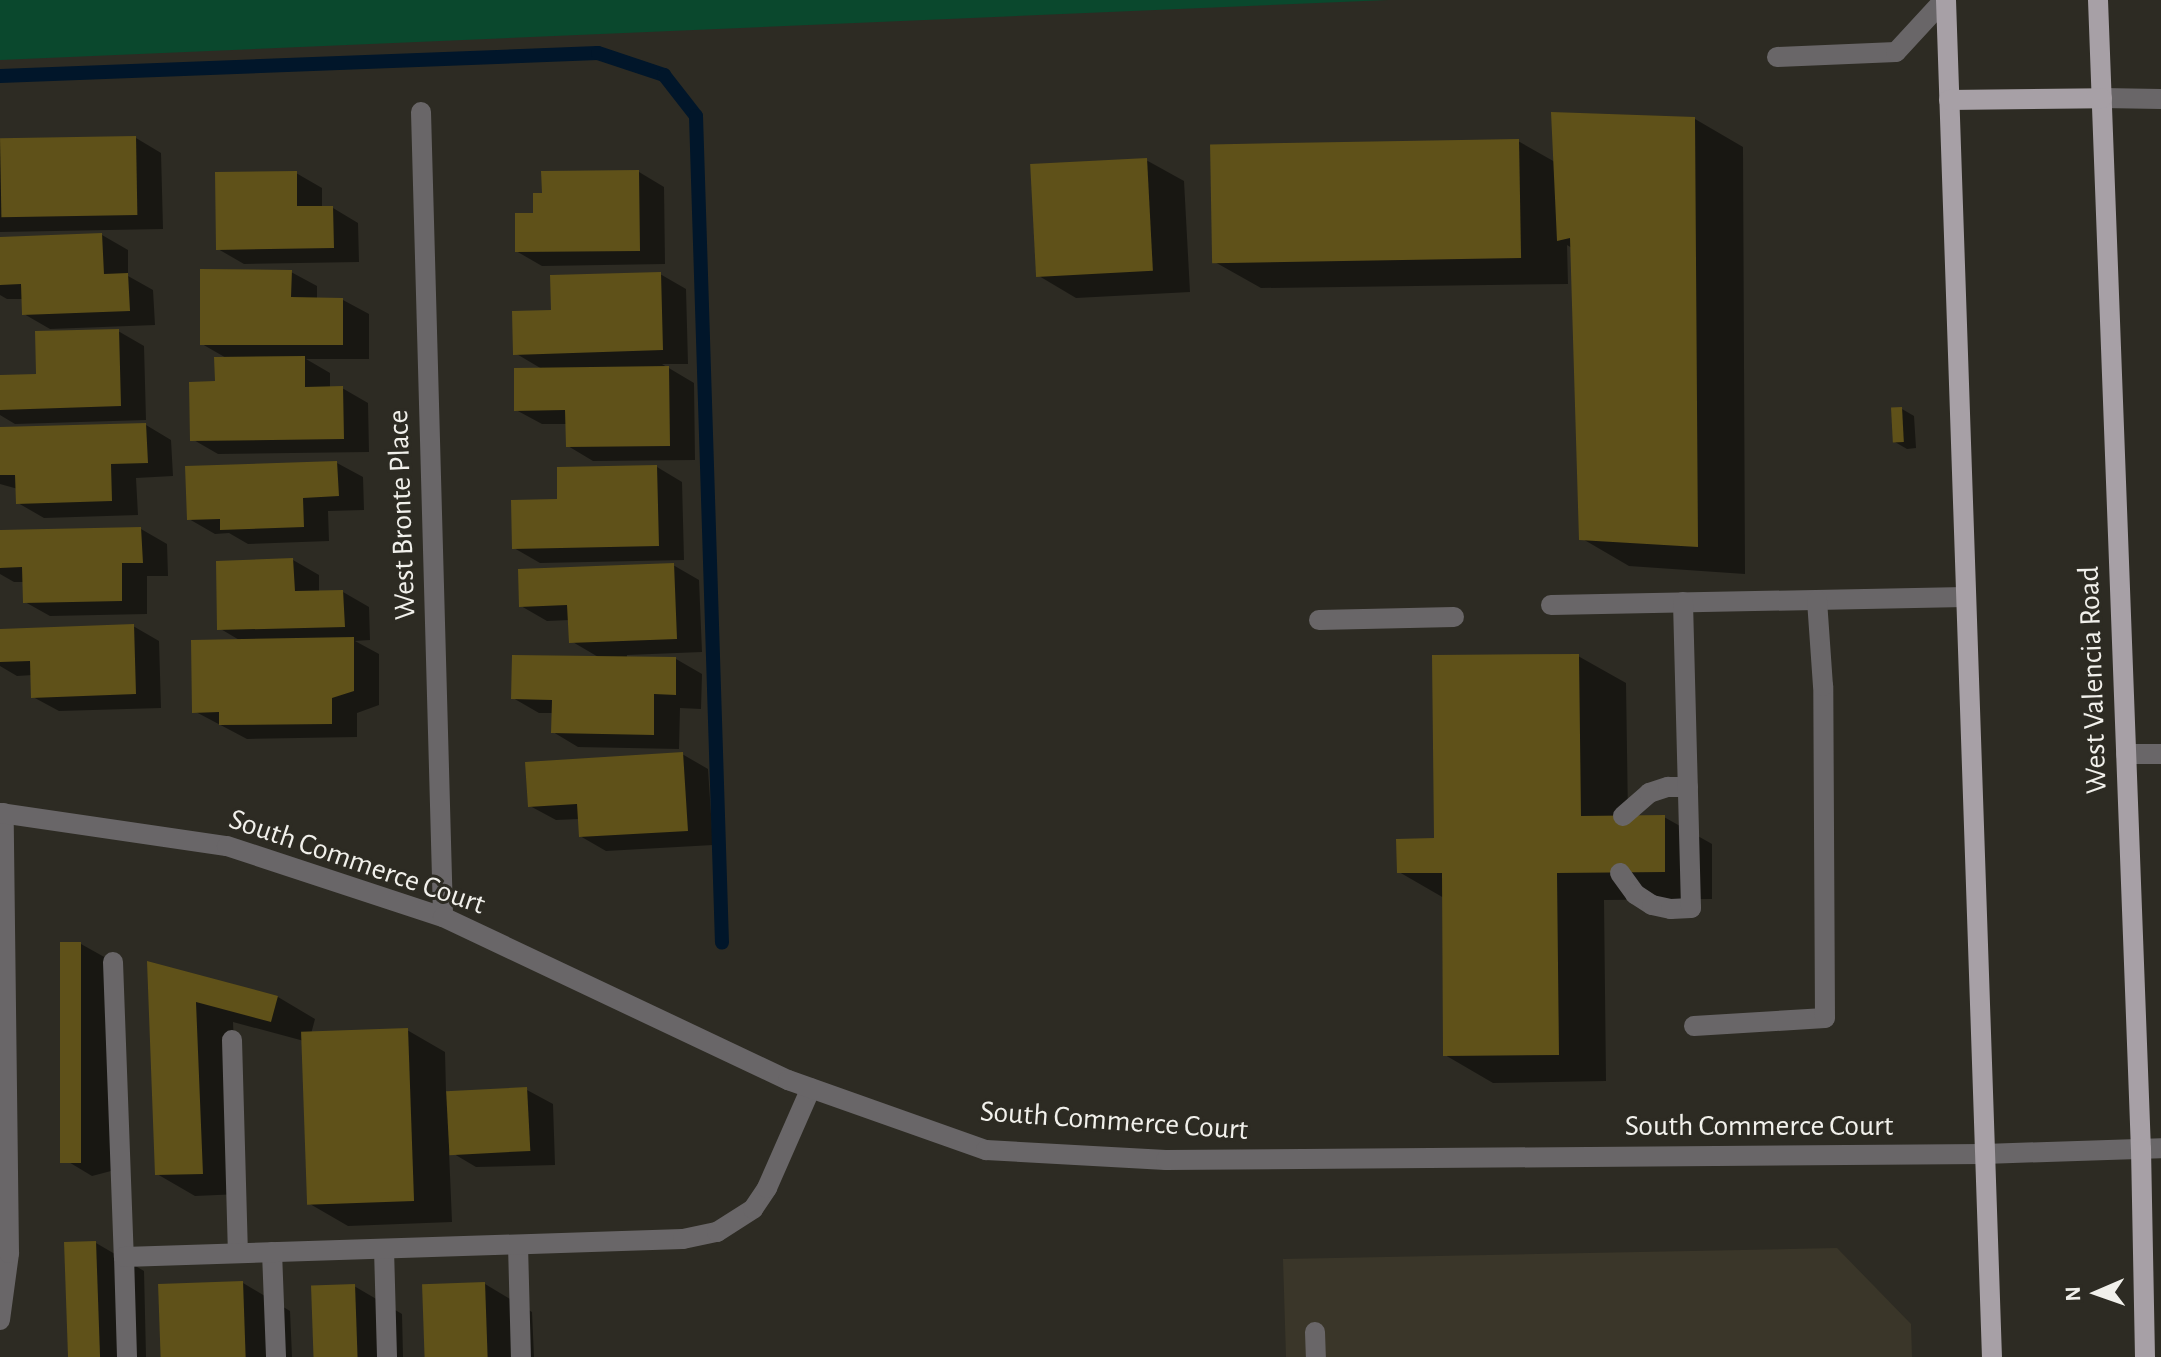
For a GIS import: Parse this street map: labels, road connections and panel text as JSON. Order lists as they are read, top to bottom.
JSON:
{
  "streets": {
    "main road": ["West Valencia Road"],
    "street": ["West Bronte Place", "South Commerce Court"]
  },
  "crossings": [
    ["West Bronte Place", "South Commerce Court"],
    ["West Valencia Road", "South Commerce Court"]
  ],
  "north": "left"
}
